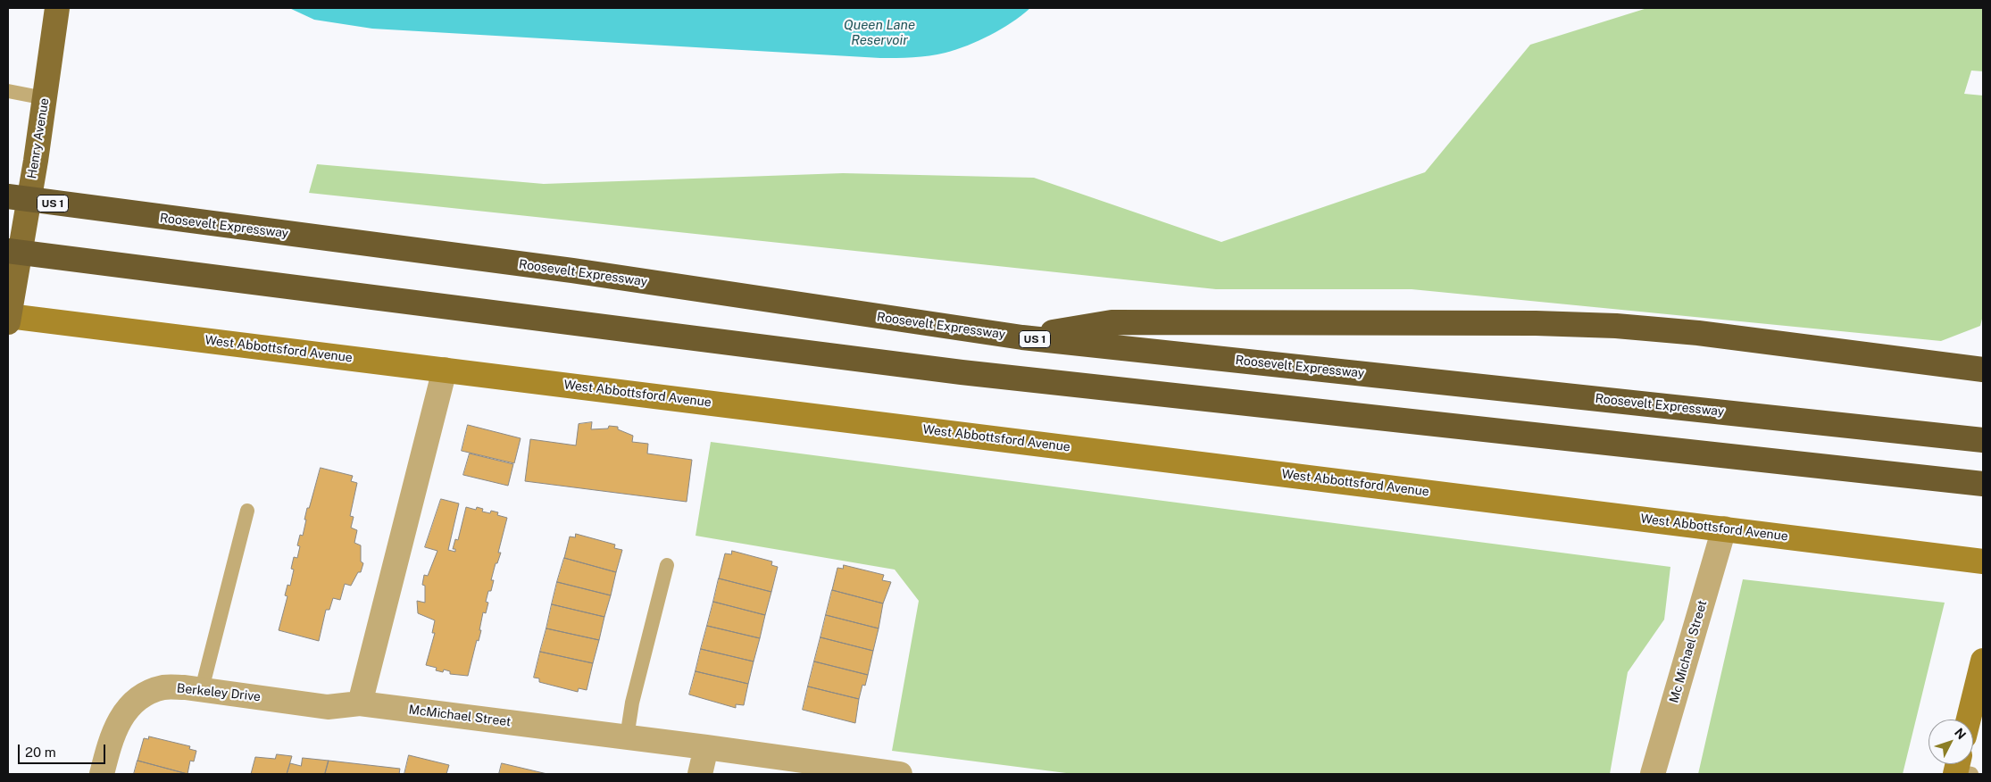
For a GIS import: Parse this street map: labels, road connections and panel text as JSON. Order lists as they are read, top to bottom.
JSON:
{
  "streets": {
    "highway": ["US 1", "Roosevelt Expressway"],
    "main road": ["Henry Avenue"],
    "street": [
      "West Abbottsford Avenue",
      "Mc Michael Street",
      "Berkeley Drive",
      "McMichael Street"
    ]
  },
  "crossings": [
    ["Henry Avenue", "West Abbottsford Avenue"],
    ["West Abbottsford Avenue", "Mc Michael Street"],
    ["Berkeley Drive", "McMichael Street"]
  ],
  "water": ["Queen Lane Reservoir"],
  "scale_bar": "20 m",
  "north": "top right"
}
